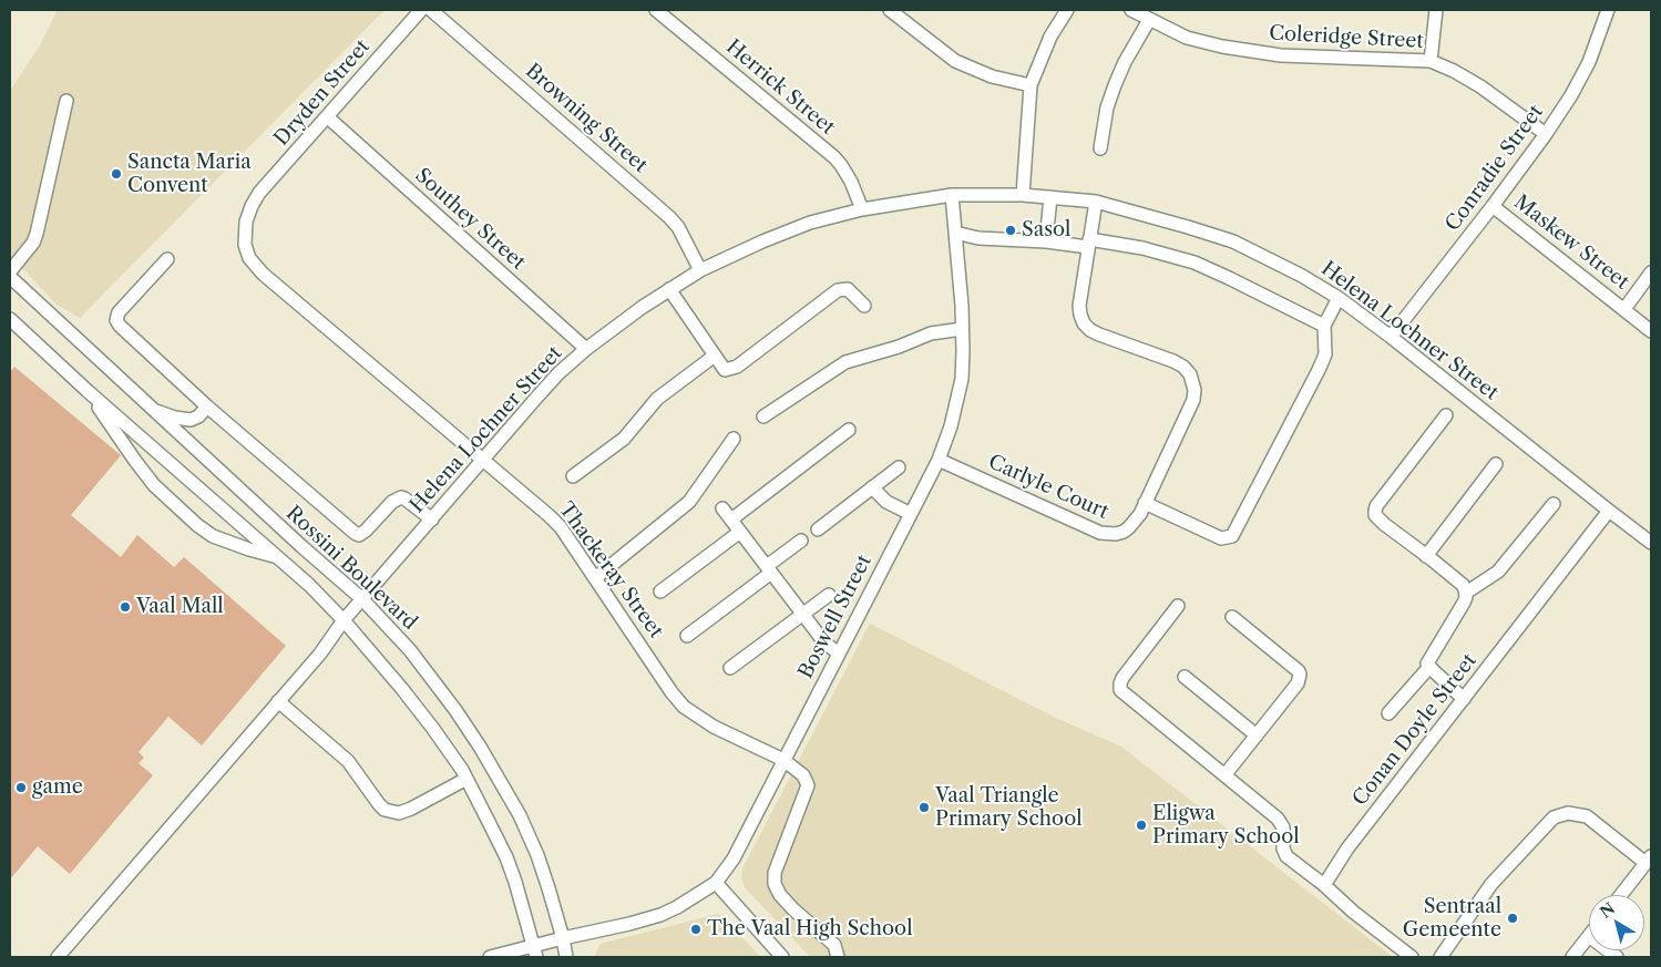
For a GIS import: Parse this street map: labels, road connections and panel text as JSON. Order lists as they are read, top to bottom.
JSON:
{
  "streets": {
    "street": [
      "Coleridge Street",
      "Herrick Street",
      "Dryden Street",
      "Browning Street",
      "Conradie Street",
      "Southey Street",
      "Maskew Street",
      "Helena Lochner Street",
      "Carlyle Court",
      "Rossini Boulevard",
      "Thackeray Street",
      "Boswell Street",
      "Conan Doyle Street"
    ]
  },
  "crossings": [
    ["Coleridge Street", "Conradie Street"],
    ["Herrick Street", "Helena Lochner Street"],
    ["Dryden Street", "Southey Street"],
    ["Dryden Street", "Thackeray Street"],
    ["Browning Street", "Helena Lochner Street"],
    ["Conradie Street", "Maskew Street"],
    ["Conradie Street", "Helena Lochner Street"],
    ["Southey Street", "Helena Lochner Street"],
    ["Helena Lochner Street", "Carlyle Court"],
    ["Helena Lochner Street", "Rossini Boulevard"],
    ["Helena Lochner Street", "Thackeray Street"],
    ["Helena Lochner Street", "Boswell Street"],
    ["Helena Lochner Street", "Conan Doyle Street"],
    ["Carlyle Court", "Boswell Street"],
    ["Rossini Boulevard", "Boswell Street"],
    ["Thackeray Street", "Boswell Street"]
  ],
  "places": [
    "Sancta Maria Convent",
    "Sasol",
    "Vaal Mall",
    "game",
    "Vaal Triangle Primary School",
    "Eligwa Primary School",
    "Sentraal Gemeente",
    "The Vaal High School"
  ],
  "north": "top left"
}
